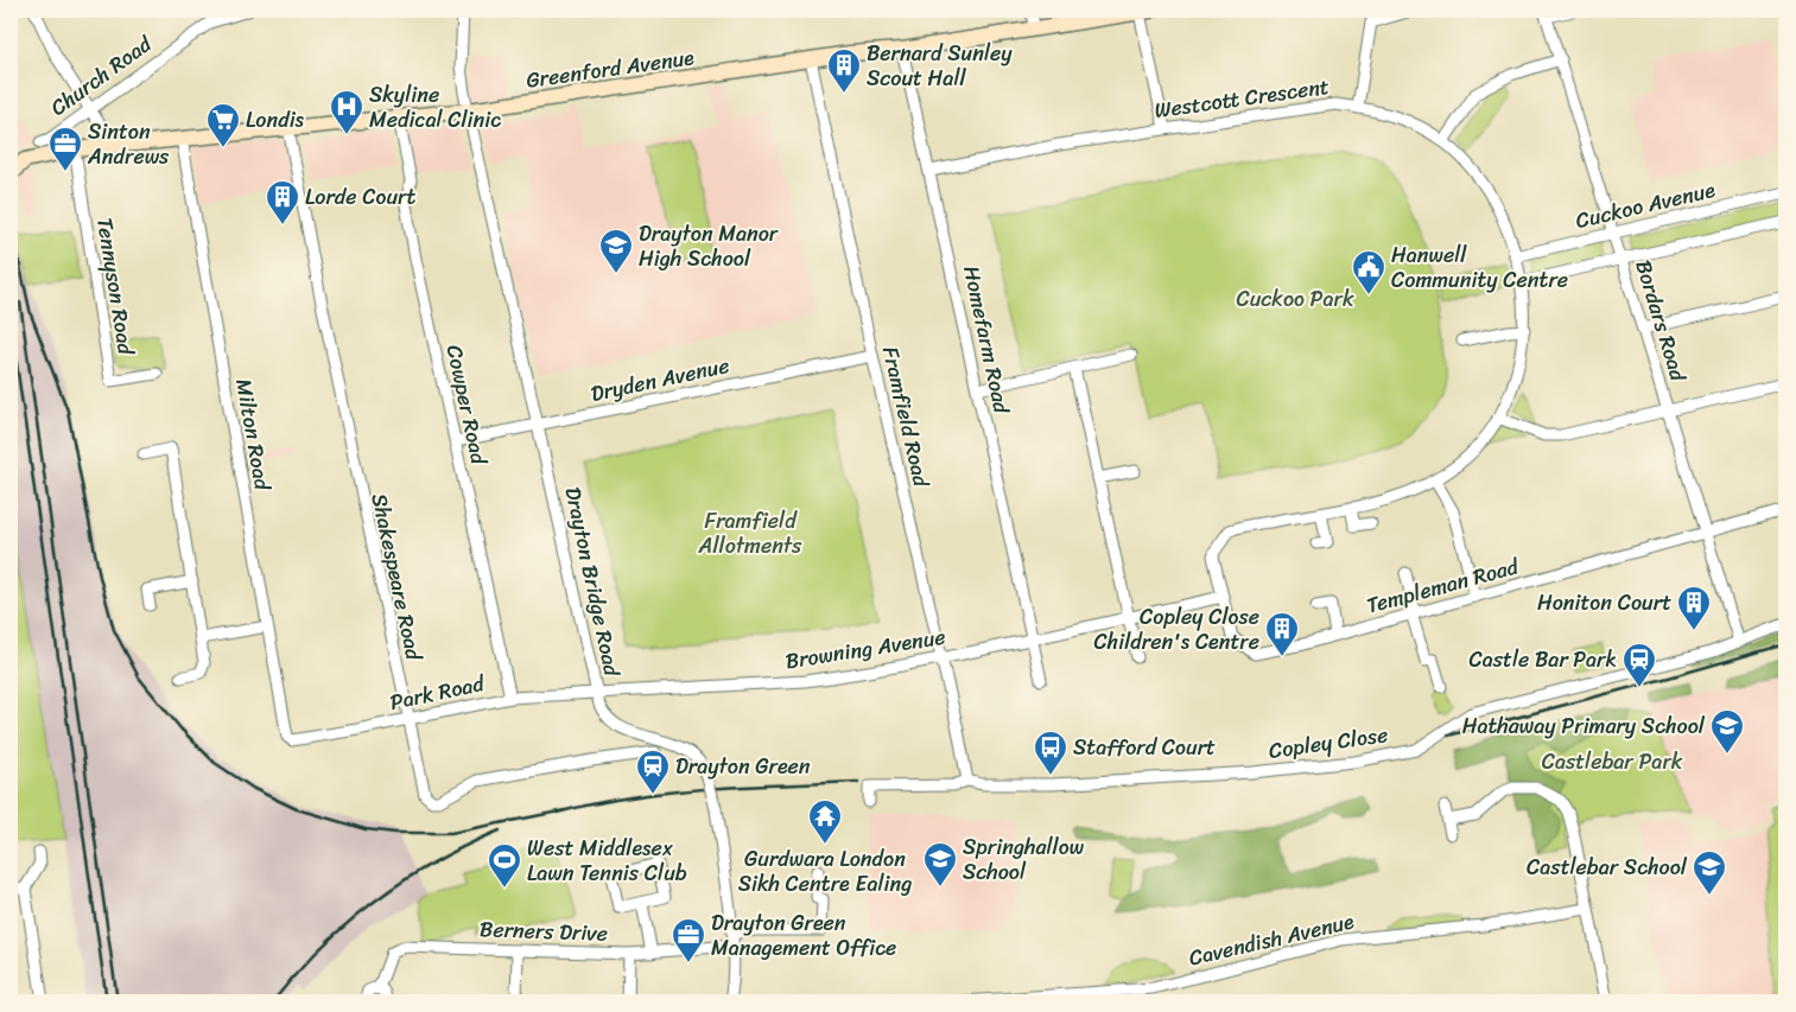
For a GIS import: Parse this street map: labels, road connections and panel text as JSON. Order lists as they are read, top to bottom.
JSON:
{
  "streets": {
    "street": [
      "Greenford Avenue",
      "Church Road",
      "Westcott Crescent",
      "Cuckoo Avenue",
      "Tennyson Road",
      "Bordars Road",
      "Homefarm Road",
      "Dryden Avenue",
      "Cowper Road",
      "Framfield Road",
      "Milton Road",
      "Shakespeare Road",
      "Drayton Bridge Road",
      "Templeman Road",
      "Browning Avenue",
      "Park Road",
      "Copley Close",
      "Berners Drive",
      "Cavendish Avenue"
    ]
  },
  "crossings": [
    ["Greenford Avenue", "Church Road"],
    ["Greenford Avenue", "Tennyson Road"],
    ["Greenford Avenue", "Homefarm Road"],
    ["Greenford Avenue", "Cowper Road"],
    ["Greenford Avenue", "Framfield Road"],
    ["Greenford Avenue", "Milton Road"],
    ["Greenford Avenue", "Shakespeare Road"],
    ["Greenford Avenue", "Drayton Bridge Road"],
    ["Church Road", "Tennyson Road"],
    ["Westcott Crescent", "Cuckoo Avenue"],
    ["Westcott Crescent", "Homefarm Road"],
    ["Westcott Crescent", "Templeman Road"],
    ["Westcott Crescent", "Browning Avenue"],
    ["Cuckoo Avenue", "Bordars Road"],
    ["Bordars Road", "Templeman Road"],
    ["Bordars Road", "Copley Close"],
    ["Homefarm Road", "Browning Avenue"],
    ["Dryden Avenue", "Cowper Road"],
    ["Dryden Avenue", "Framfield Road"],
    ["Dryden Avenue", "Drayton Bridge Road"],
    ["Cowper Road", "Park Road"],
    ["Framfield Road", "Browning Avenue"],
    ["Framfield Road", "Copley Close"],
    ["Milton Road", "Park Road"],
    ["Shakespeare Road", "Park Road"],
    ["Drayton Bridge Road", "Browning Avenue"],
    ["Drayton Bridge Road", "Park Road"],
    ["Drayton Bridge Road", "Berners Drive"],
    ["Templeman Road", "Browning Avenue"],
    ["Browning Avenue", "Park Road"]
  ],
  "parks": ["Cuckoo Park", "Framfield Allotments", "Castlebar Park"],
  "places": {
    "building": [
      "Bernard Sunley Scout Hall",
      "Lorde Court",
      "Honiton Court",
      "Copley Close Children's Centre"
    ],
    "hospital": ["Skyline Medical Clinic"],
    "supermarket": ["Londis"],
    "office": ["Sinton Andrews", "Drayton Green Management Office"],
    "school or university": [
      "Drayton Manor High School",
      "Hathaway Primary School",
      "Springhallow School",
      "Castlebar School"
    ],
    "public building": ["Hanwell Community Centre"],
    "station": ["Castle Bar Park", "Drayton Green"],
    "bus stop": ["Stafford Court"],
    "temple": ["Gurdwara London Sikh Centre Ealing"],
    "sports": ["West Middlesex Lawn Tennis Club"]
  }
}
